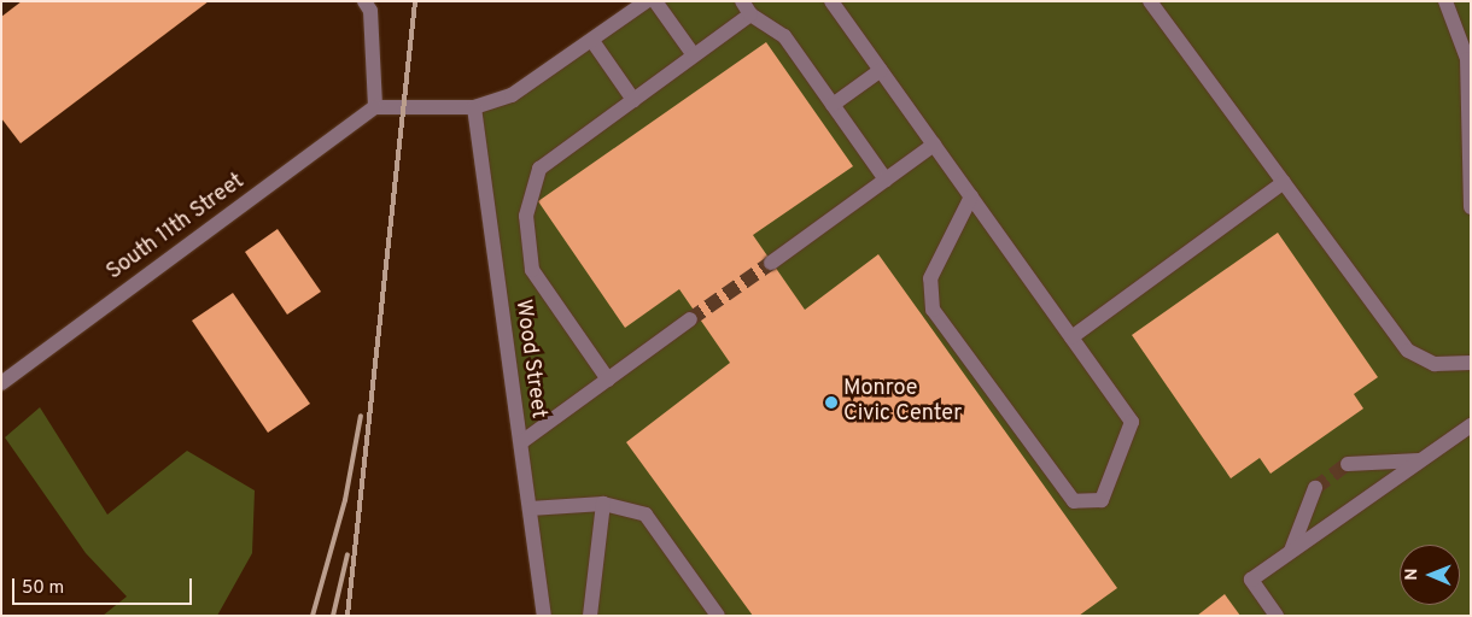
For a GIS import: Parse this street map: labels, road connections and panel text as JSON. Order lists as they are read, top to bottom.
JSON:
{
  "streets": {
    "street": ["South 11th Street", "Wood Street"]
  },
  "places": ["Monroe Civic Center"],
  "scale_bar": "50 m",
  "north": "left"
}
